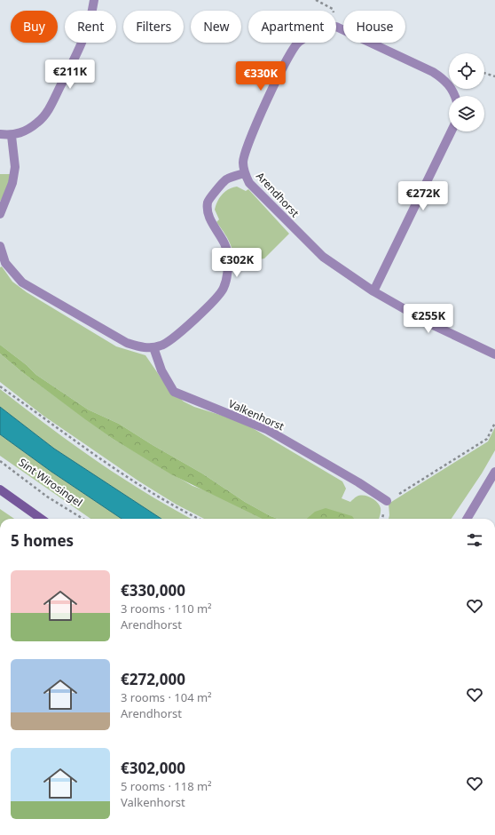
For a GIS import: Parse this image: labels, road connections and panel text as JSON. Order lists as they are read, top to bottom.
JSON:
{
  "streets": {
    "street": ["Arendhorst", "Valkenhorst"],
    "path": ["Sint Wirosingel"]
  },
  "page": {
    "chip": [
      "Buy",
      "Rent",
      "Filters",
      "New",
      "Apartment",
      "House"
    ],
    "price": [
      "€211K",
      "€330K",
      "€272K",
      "€302K",
      "€255K"
    ],
    "heading": "5 homes",
    "list": [
      {
        "name": "€330,000",
        "note": "3 rooms · 110 m² · Arendhorst"
      },
      {
        "name": "€272,000",
        "note": "3 rooms · 104 m² · Arendhorst"
      },
      {
        "name": "€302,000",
        "note": "5 rooms · 118 m² · Valkenhorst"
      }
    ]
  }
}
